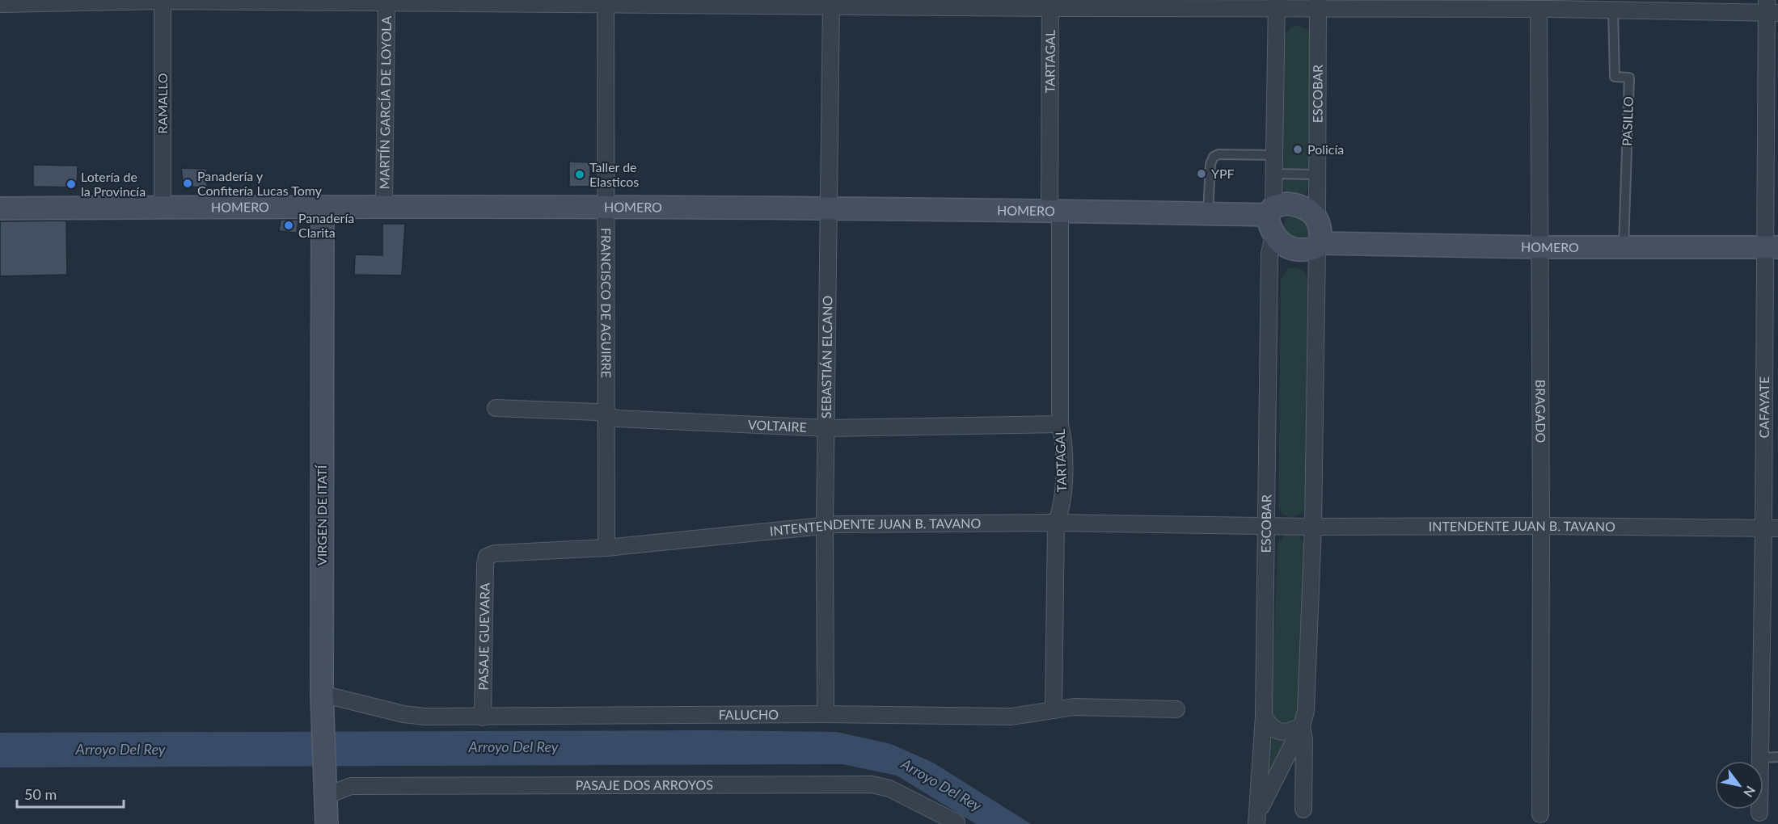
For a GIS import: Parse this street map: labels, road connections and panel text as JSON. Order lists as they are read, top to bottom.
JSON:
{
  "streets": {
    "main road": ["HOMERO", "VIRGEN DE ITATÍ"],
    "street": [
      "TARTAGAL",
      "ESCOBAR",
      "RAMALLO",
      "MARTÍN GARCÍA DE LOYOLA",
      "FRANCISCO DE AGUIRRE",
      "SEBASTIÁN ELCANO",
      "CAFAYATE",
      "BRAGADO",
      "VOLTAIRE",
      "INTENDENTE JUAN B. TAVANO",
      "INTENTENDENTE JUAN B. TAVANO",
      "PASAJE GUEVARA",
      "FALUCHO",
      "PASAJE DOS ARROYOS"
    ],
    "lane": ["PASILLO"]
  },
  "crossings": [
    ["TARTAGAL", "HOMERO"],
    ["TARTAGAL", "VOLTAIRE"],
    ["TARTAGAL", "INTENTENDENTE JUAN B. TAVANO"],
    ["TARTAGAL", "FALUCHO"],
    ["ESCOBAR", "HOMERO"],
    ["ESCOBAR", "INTENDENTE JUAN B. TAVANO"],
    ["ESCOBAR", "INTENTENDENTE JUAN B. TAVANO"],
    ["RAMALLO", "HOMERO"],
    ["MARTÍN GARCÍA DE LOYOLA", "HOMERO"],
    ["PASILLO", "HOMERO"],
    ["HOMERO", "FRANCISCO DE AGUIRRE"],
    ["HOMERO", "SEBASTIÁN ELCANO"],
    ["HOMERO", "CAFAYATE"],
    ["HOMERO", "BRAGADO"],
    ["HOMERO", "VIRGEN DE ITATÍ"],
    ["FRANCISCO DE AGUIRRE", "VOLTAIRE"],
    ["FRANCISCO DE AGUIRRE", "INTENTENDENTE JUAN B. TAVANO"],
    ["SEBASTIÁN ELCANO", "VOLTAIRE"],
    ["SEBASTIÁN ELCANO", "INTENTENDENTE JUAN B. TAVANO"],
    ["SEBASTIÁN ELCANO", "FALUCHO"],
    ["CAFAYATE", "INTENDENTE JUAN B. TAVANO"],
    ["BRAGADO", "INTENDENTE JUAN B. TAVANO"],
    ["VIRGEN DE ITATÍ", "FALUCHO"],
    ["VIRGEN DE ITATÍ", "PASAJE DOS ARROYOS"],
    ["INTENDENTE JUAN B. TAVANO", "INTENTENDENTE JUAN B. TAVANO"],
    ["INTENTENDENTE JUAN B. TAVANO", "PASAJE GUEVARA"],
    ["PASAJE GUEVARA", "FALUCHO"]
  ],
  "water": ["Arroyo Del Rey"],
  "places": [
    "Policía",
    "YPF",
    "Taller de Elasticos",
    "Panadería y Confitería Lucas Tomy",
    "Lotería de la Provincía",
    "Panadería Clarita"
  ],
  "scale_bar": "50 m",
  "north": "bottom right"
}
